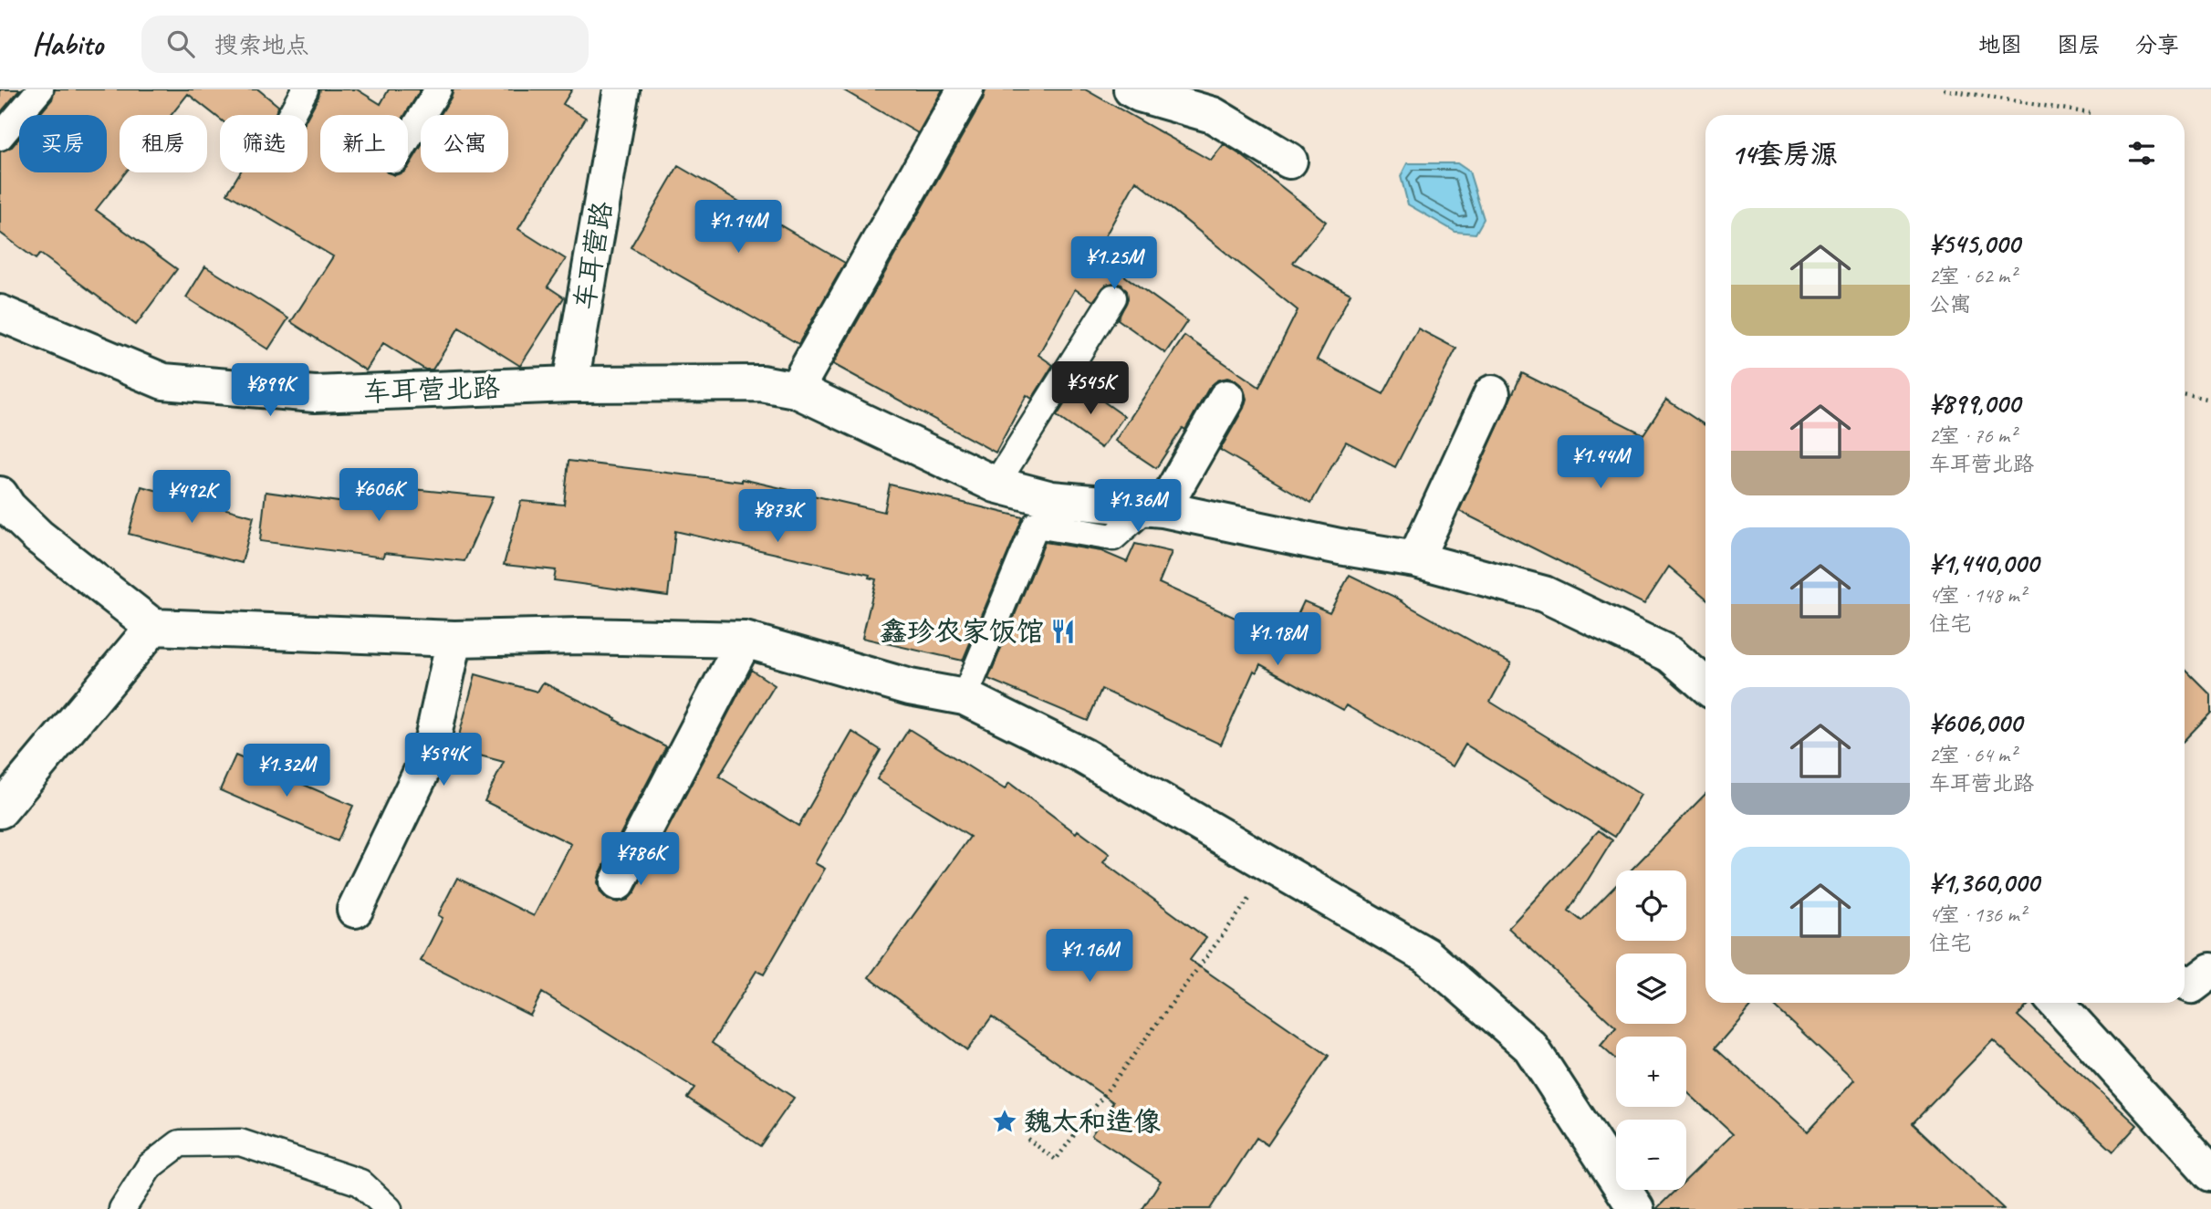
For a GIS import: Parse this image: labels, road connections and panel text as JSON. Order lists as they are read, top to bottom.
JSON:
{
  "streets": {
    "street": ["车耳营路", "车耳营北路"]
  },
  "crossings": [
    ["车耳营路", "车耳营北路"]
  ],
  "places": {
    "restaurant": ["鑫珍农家饭馆"],
    "place": ["魏太和造像"]
  },
  "page": {
    "header": "Habito",
    "search": "搜索地点",
    "nav": ["地图", "图层", "分享"],
    "chip": [
      "买房",
      "租房",
      "筛选",
      "新上",
      "公寓"
    ],
    "heading": "14套房源",
    "list": [
      {
        "name": "¥545,000",
        "note": "2室 · 62 m² · 公寓"
      },
      {
        "name": "¥899,000",
        "note": "2室 · 76 m² · 车耳营北路"
      },
      {
        "name": "¥1,440,000",
        "note": "4室 · 148 m² · 住宅"
      },
      {
        "name": "¥606,000",
        "note": "2室 · 64 m² · 车耳营北路"
      },
      {
        "name": "¥1,360,000",
        "note": "4室 · 136 m² · 住宅"
      }
    ],
    "price": [
      "¥1.14M",
      "¥1.25M",
      "¥545K",
      "¥899K",
      "¥1.44M",
      "¥606K",
      "¥492K",
      "¥1.36M",
      "¥873K",
      "¥1.18M",
      "¥594K",
      "¥1.32M",
      "¥786K",
      "¥1.16M"
    ],
    "map_buttons": ["+", "−"]
  }
}
